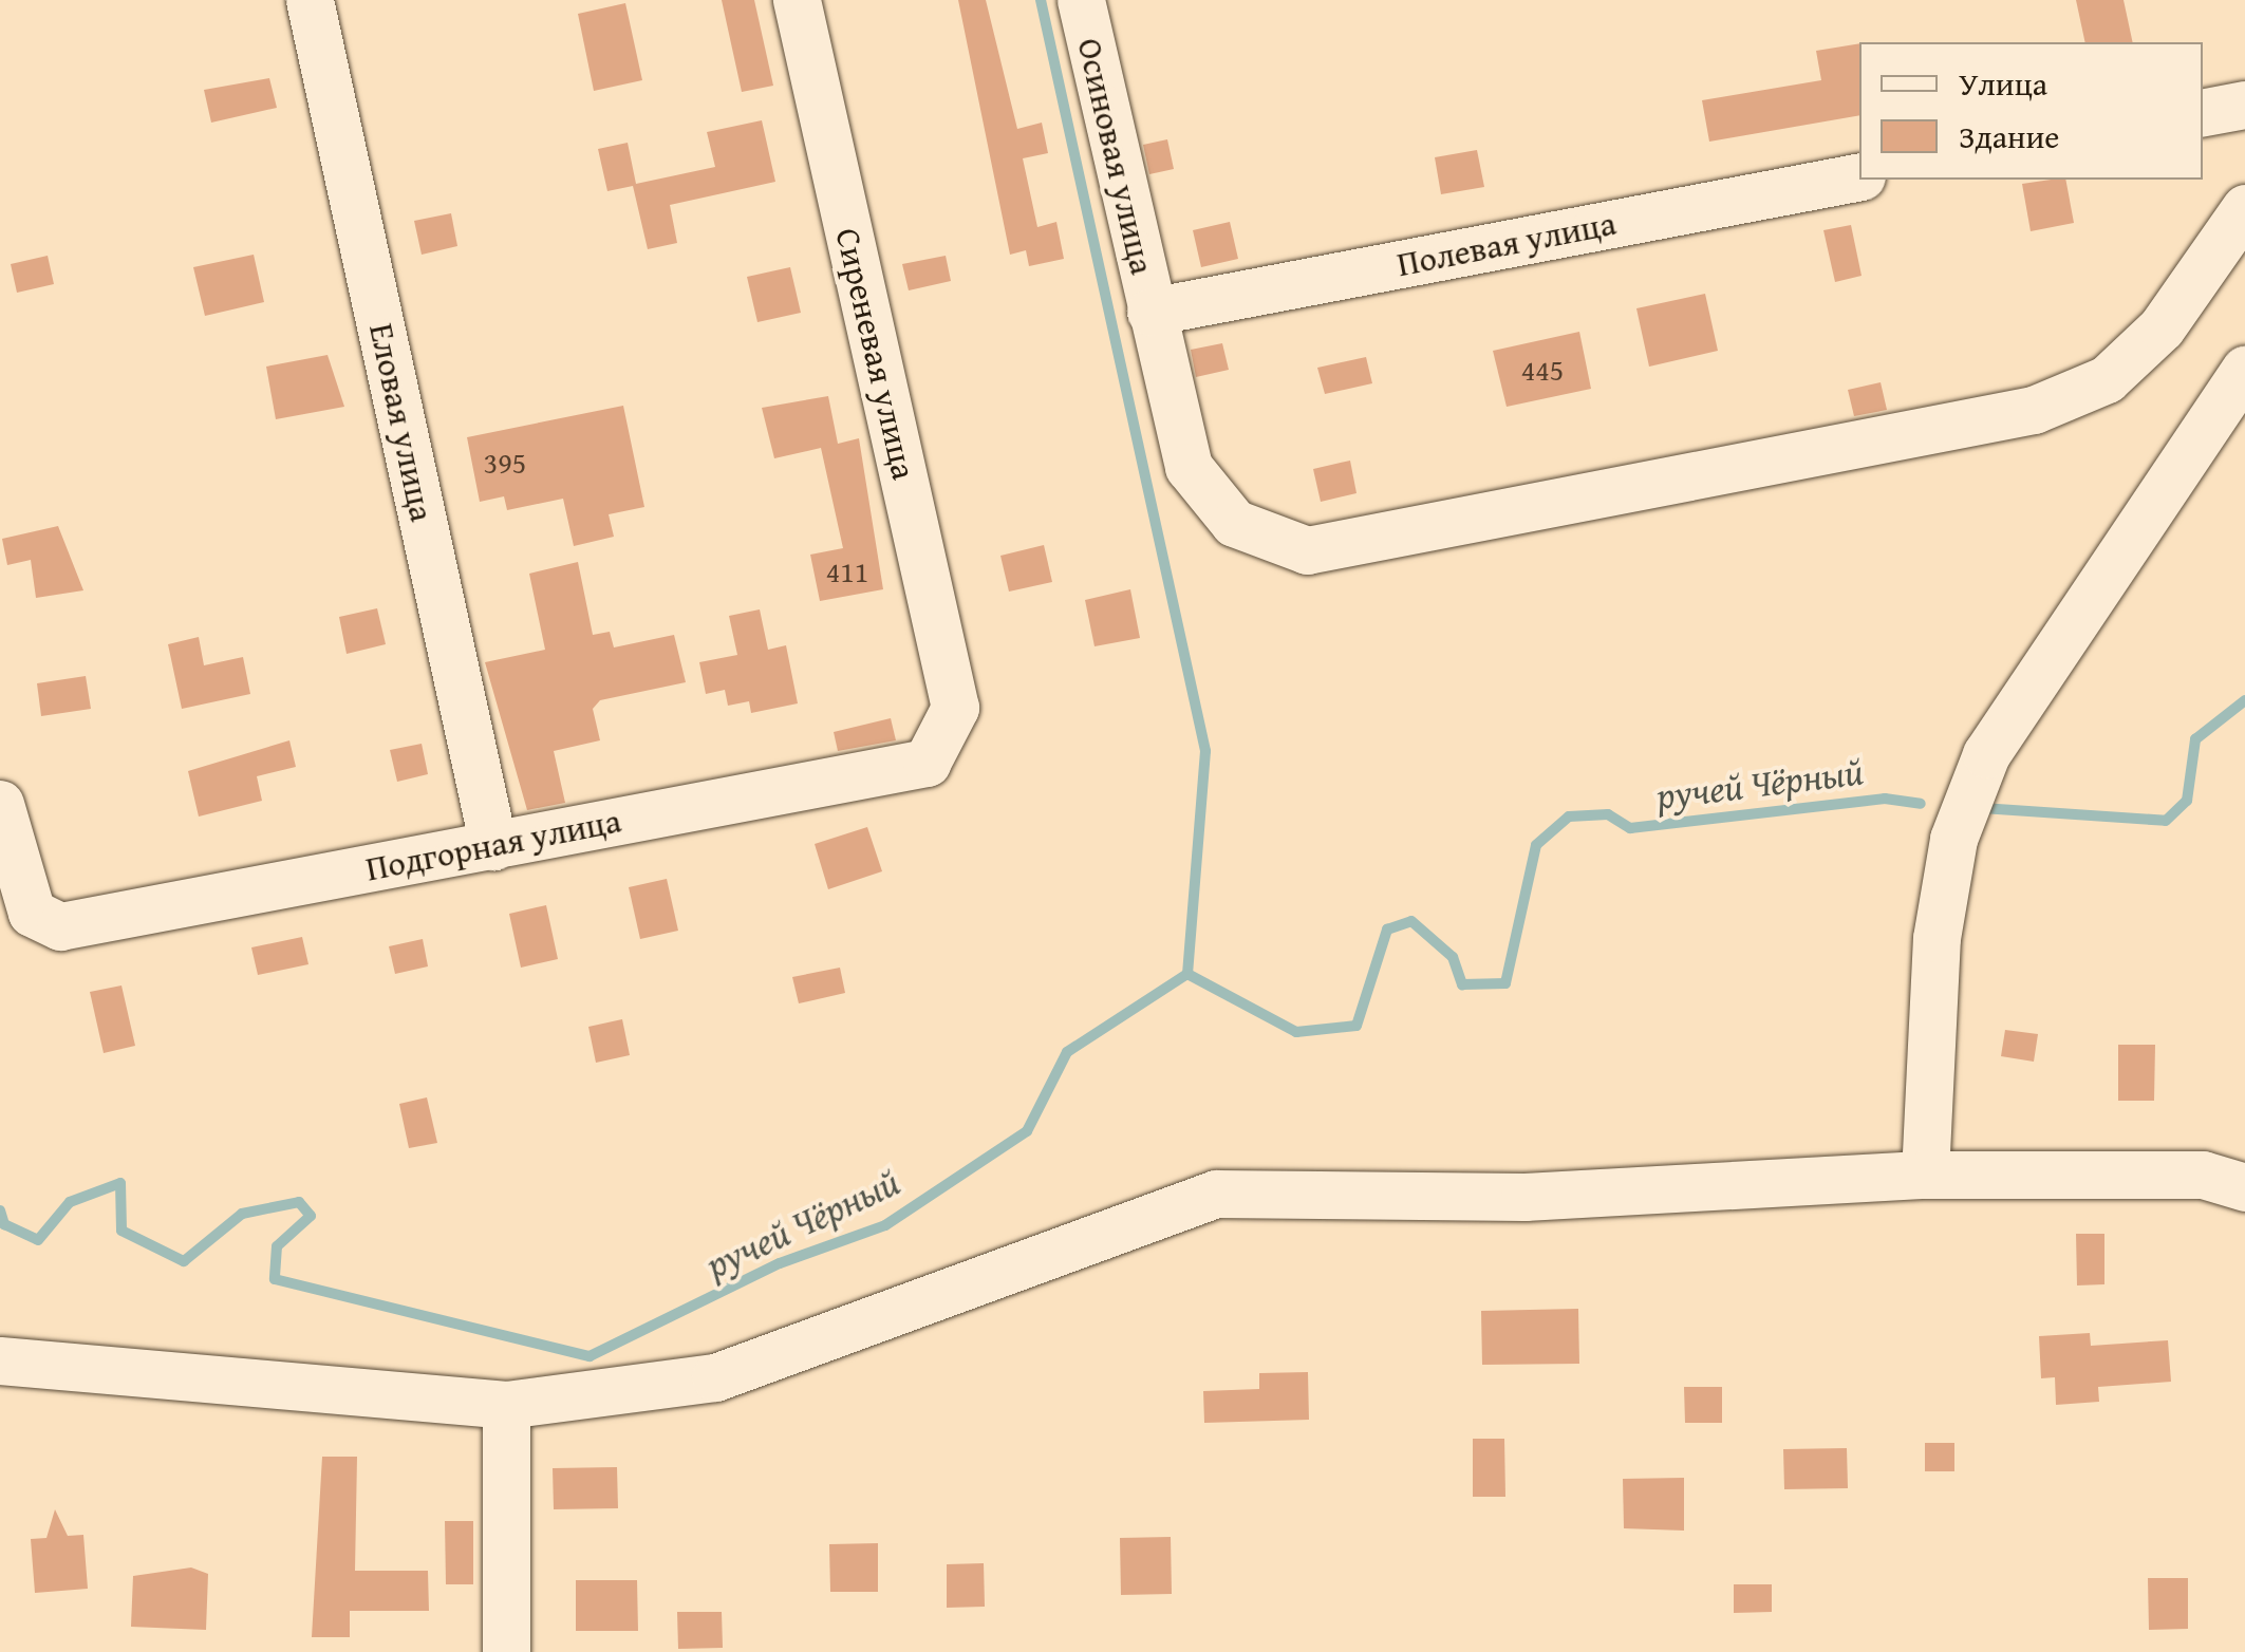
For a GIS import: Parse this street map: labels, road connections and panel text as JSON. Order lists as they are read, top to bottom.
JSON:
{
  "streets": {
    "street": [
      "Осиновая улица",
      "Полевая улица",
      "Сиреневая улица",
      "Еловая улица",
      "Подгорная улица"
    ]
  },
  "crossings": [
    ["Осиновая улица", "Полевая улица"],
    ["Сиреневая улица", "Подгорная улица"],
    ["Еловая улица", "Подгорная улица"]
  ],
  "water": ["ручей Чёрный"],
  "house_numbers": ["445", "395", "411"],
  "legend": ["Улица", "Здание"]
}
